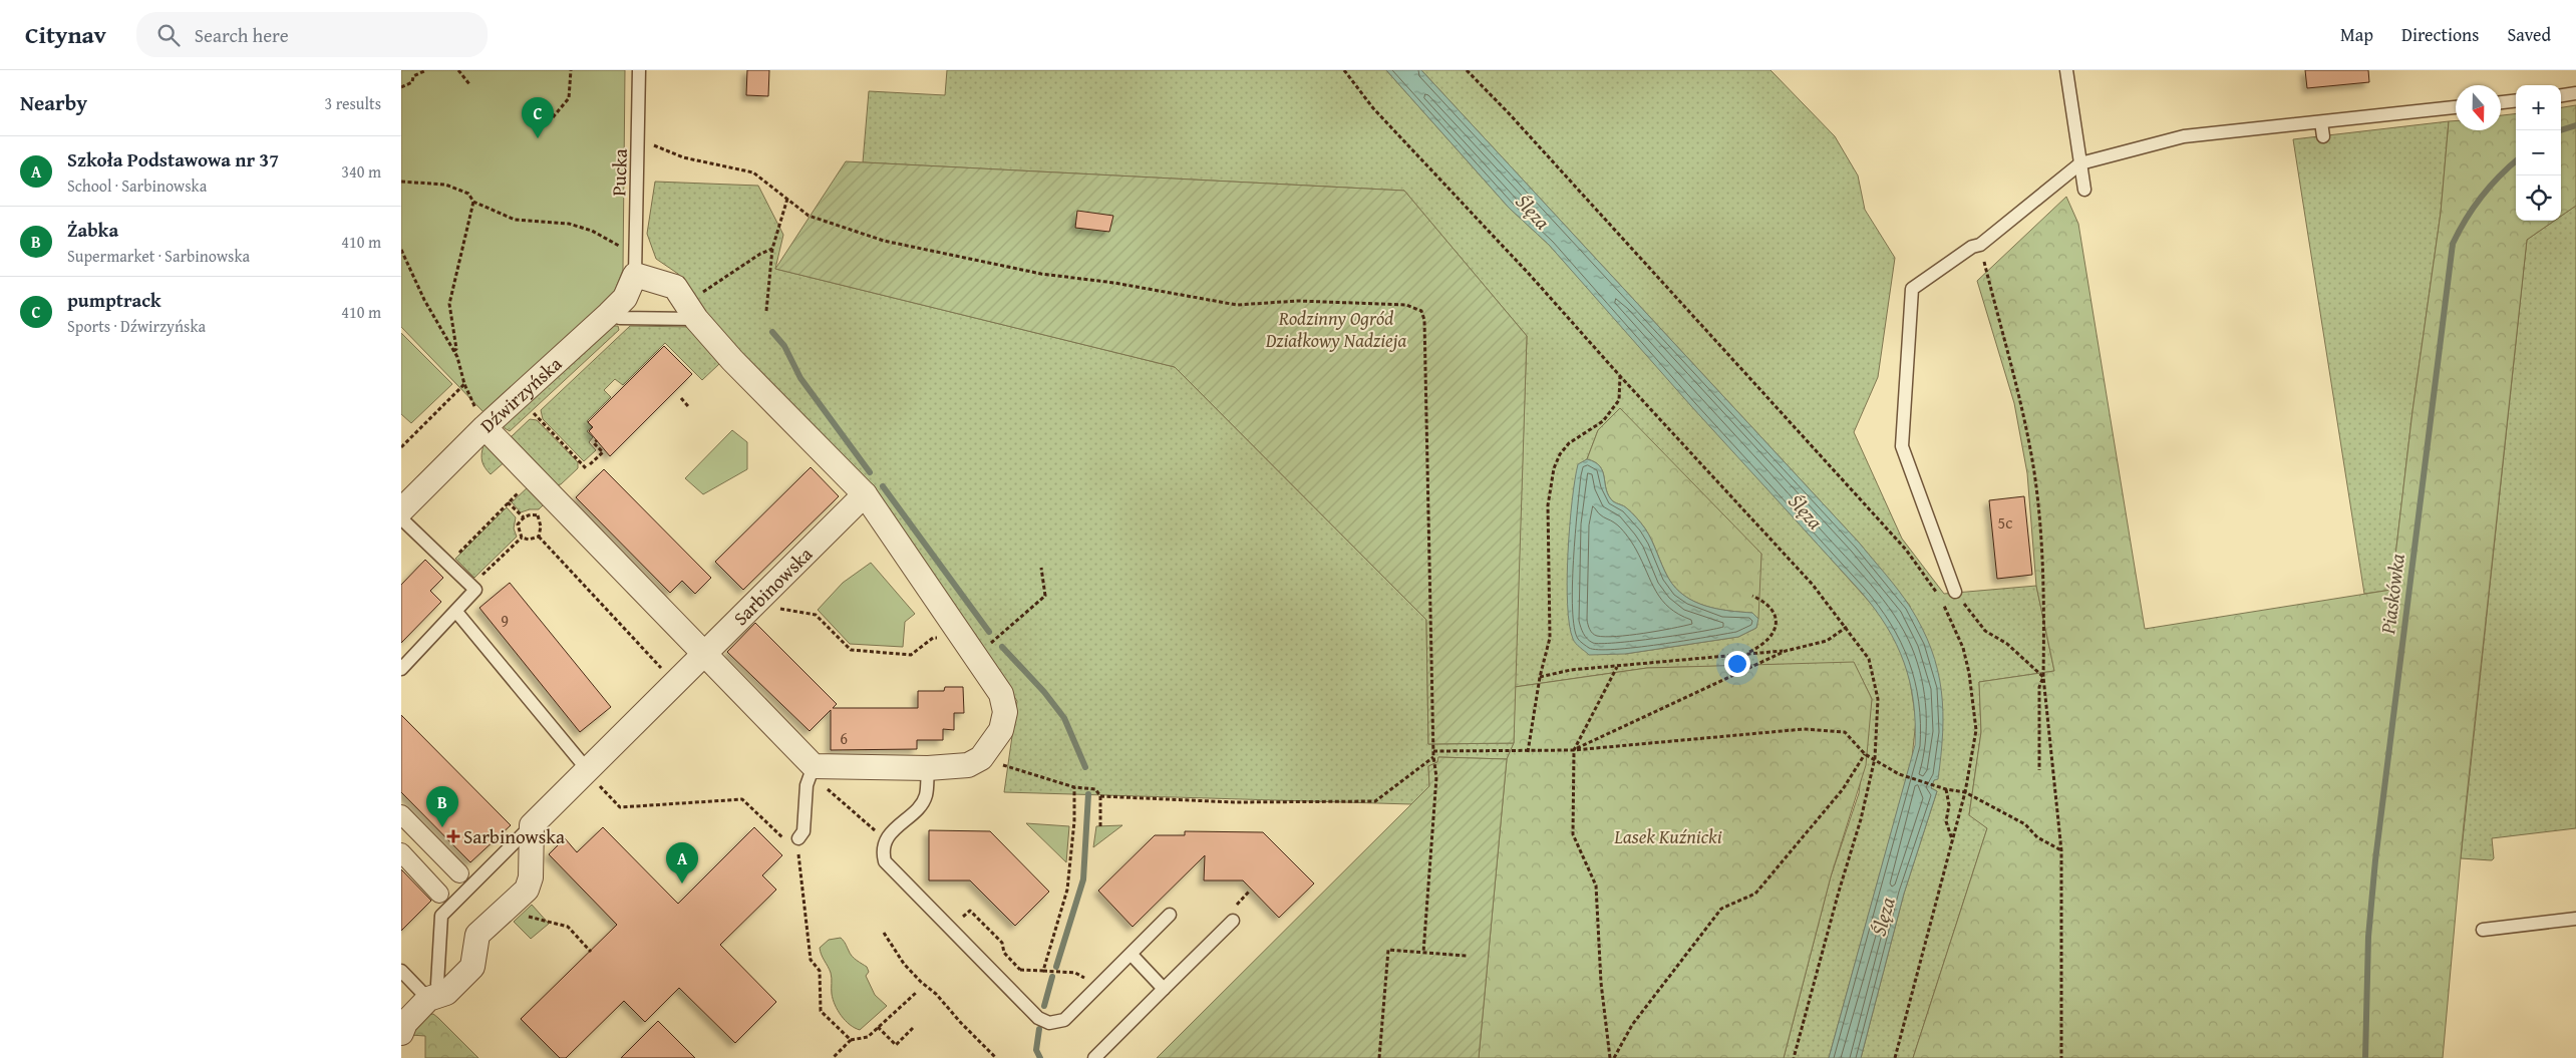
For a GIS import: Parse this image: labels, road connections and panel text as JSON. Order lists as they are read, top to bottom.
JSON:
{
  "streets": {
    "street": ["Dźwirzyńska", "Sarbinowska"],
    "lane": ["Pucka"]
  },
  "crossings": [
    ["Pucka", "Dźwirzyńska"]
  ],
  "water": ["Ślęza", "Piaskówka"],
  "parks": ["Rodzinny Ogród Działkowy Nadzieja", "Lasek Kuźnicki"],
  "places": {
    "health": ["Sarbinowska"]
  },
  "house_numbers": ["5c", "9", "6"],
  "north": "bottom",
  "page": {
    "header": "Citynav",
    "search": "Search here",
    "nav": ["Map", "Directions", "Saved"],
    "heading": ["Nearby", "3 results"],
    "map_buttons": ["+", "−"],
    "pins": ["C", "B", "A"],
    "list": [
      {
        "mark": "A",
        "name": "Szkoła Podstawowa nr 37",
        "note": "School · Sarbinowska",
        "value": "340 m"
      },
      {
        "mark": "B",
        "name": "Żabka",
        "note": "Supermarket · Sarbinowska",
        "value": "410 m"
      },
      {
        "mark": "C",
        "name": "pumptrack",
        "note": "Sports · Dźwirzyńska",
        "value": "410 m"
      }
    ]
  }
}
